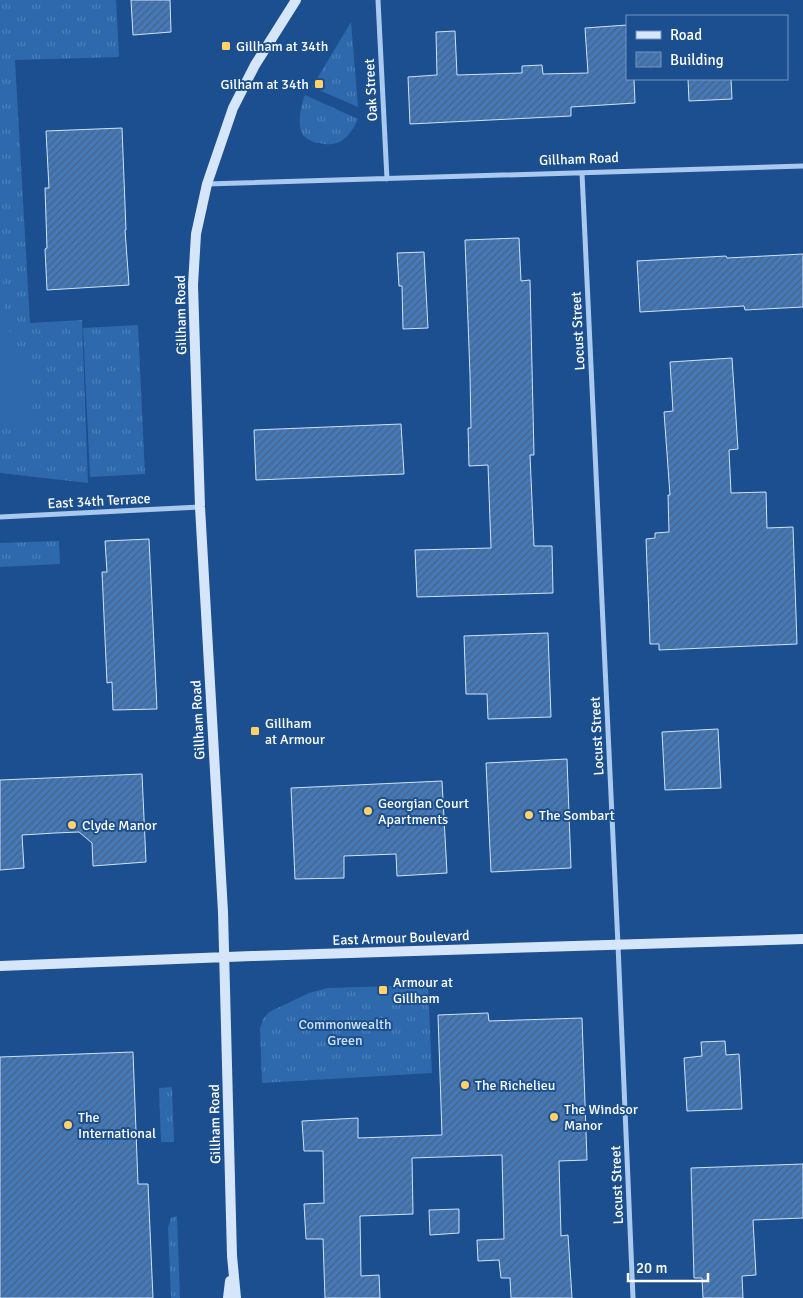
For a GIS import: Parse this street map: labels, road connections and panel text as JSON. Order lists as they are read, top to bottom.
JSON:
{
  "streets": {
    "main road": ["Gillham Road", "East Armour Boulevard"],
    "street": ["Oak Street", "Locust Street", "East 34th Terrace"]
  },
  "crossings": [
    ["Oak Street", "Gillham Road"],
    ["Gillham Road", "Locust Street"],
    ["Gillham Road", "East 34th Terrace"],
    ["Gillham Road", "East Armour Boulevard"],
    ["Locust Street", "East Armour Boulevard"]
  ],
  "parks": ["Commonwealth Green"],
  "places": {
    "transit": [
      "Gillham at 34th",
      "Gilham at 34th",
      "Gillham at Armour",
      "Armour at Gillham"
    ],
    "other": [
      "Georgian Court Apartments",
      "The Sombart",
      "Clyde Manor",
      "The Richelieu",
      "The Windsor Manor",
      "The International"
    ]
  },
  "legend": ["Road", "Building"],
  "scale_bar": "20 m"
}
